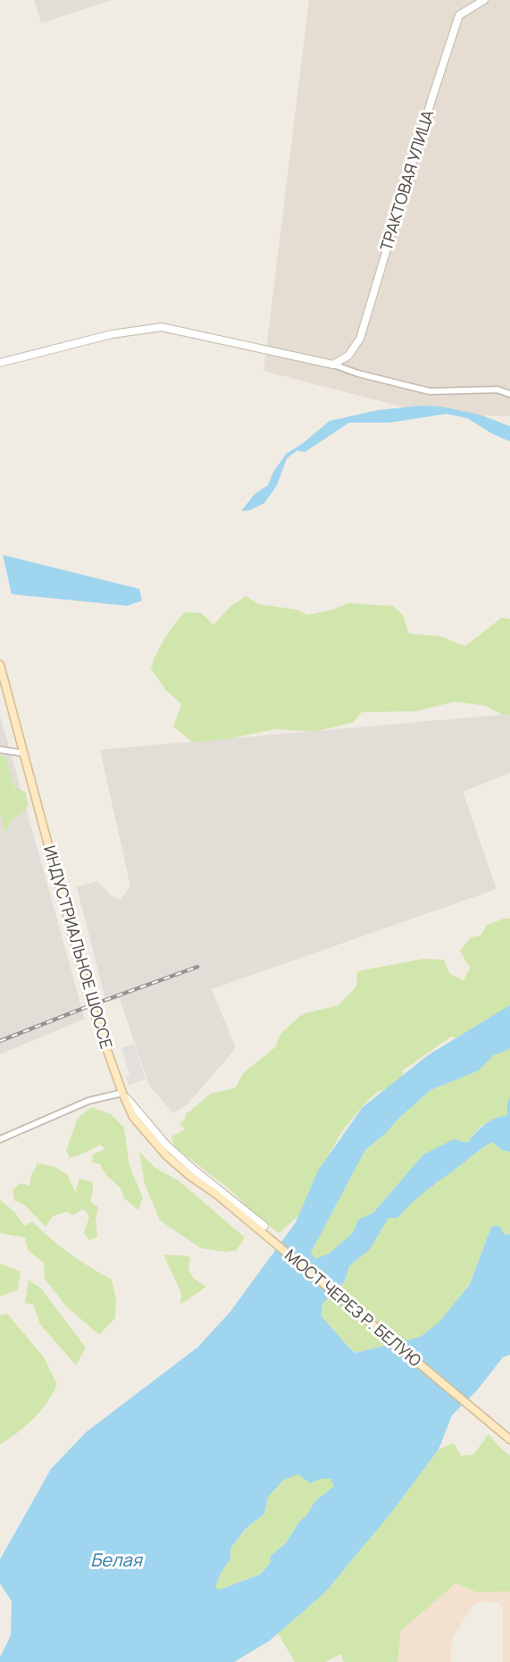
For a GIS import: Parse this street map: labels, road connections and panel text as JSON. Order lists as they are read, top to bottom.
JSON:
{
  "streets": {
    "main road": ["ИНДУСТРИАЛЬНОЕ ШОССЕ", "МОСТ ЧЕРЕЗ Р. БЕЛУЮ"],
    "street": ["ТРАКТОВАЯ УЛИЦА"]
  },
  "crossings": [
    ["ИНДУСТРИАЛЬНОЕ ШОССЕ", "МОСТ ЧЕРЕЗ Р. БЕЛУЮ"]
  ],
  "water": ["Белая"]
}
